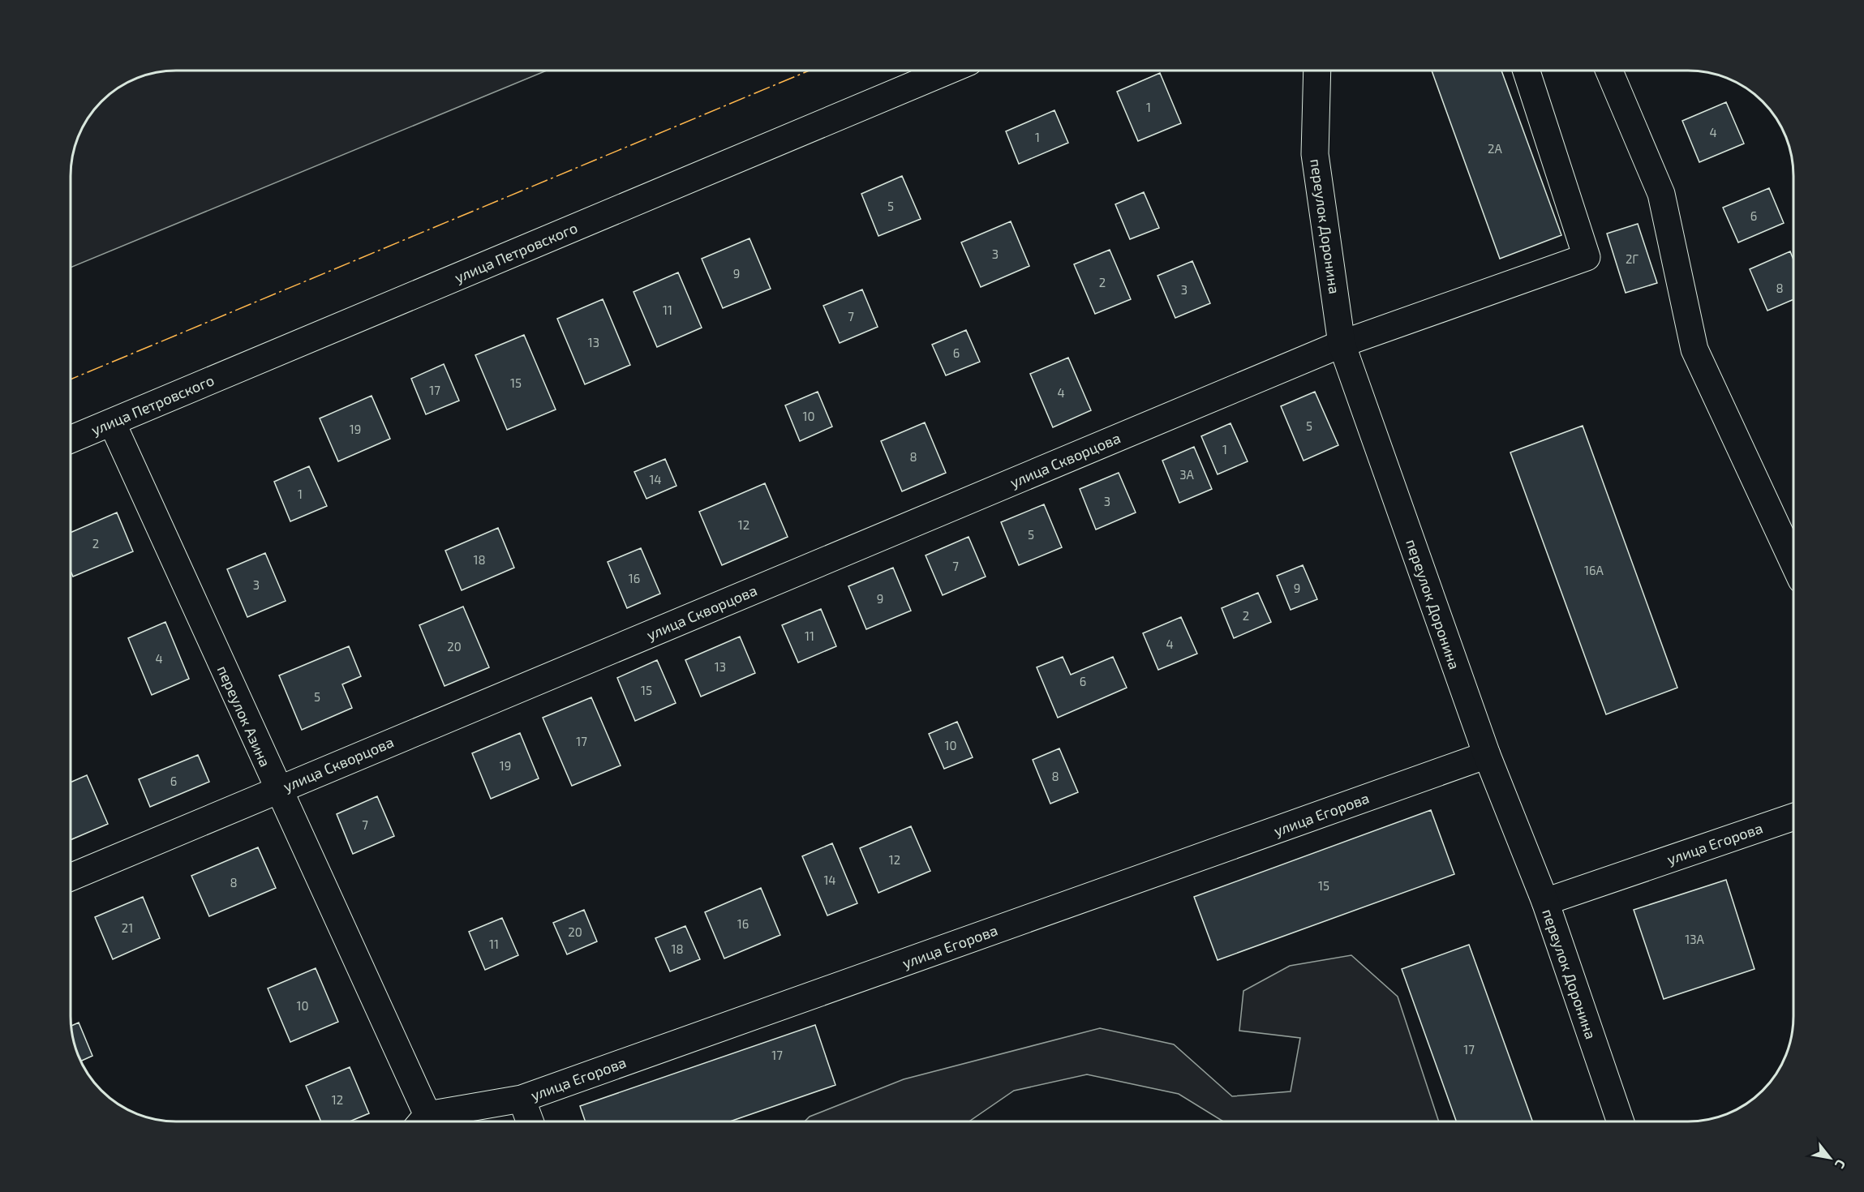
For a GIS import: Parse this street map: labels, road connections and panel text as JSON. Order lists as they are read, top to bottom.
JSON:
{
  "streets": {
    "street": [
      "переулок Доронина",
      "улица Петровского",
      "улица Скворцова",
      "переулок Азина",
      "улица Егорова"
    ]
  },
  "crossings": [
    ["переулок Доронина", "улица Скворцова"],
    ["переулок Доронина", "улица Егорова"],
    ["улица Петровского", "переулок Азина"],
    ["улица Скворцова", "переулок Азина"]
  ],
  "house_numbers": [
    "1",
    "4",
    "1",
    "2А",
    "5",
    "6",
    "3",
    "2Г",
    "9",
    "2",
    "8",
    "3",
    "11",
    "7",
    "13",
    "6",
    "15",
    "17",
    "4",
    "10",
    "5",
    "19",
    "1",
    "8",
    "3А",
    "14",
    "1",
    "3",
    "12",
    "5",
    "2",
    "18",
    "7",
    "16А",
    "16",
    "3",
    "9",
    "9",
    "2",
    "11",
    "4",
    "20",
    "4",
    "13",
    "6",
    "15",
    "5",
    "17",
    "10",
    "19",
    "8",
    "6",
    "7",
    "12",
    "14",
    "8",
    "15",
    "16",
    "21",
    "20",
    "13А",
    "11",
    "18",
    "10",
    "17",
    "17",
    "12"
  ],
  "north": "bottom right"
}
